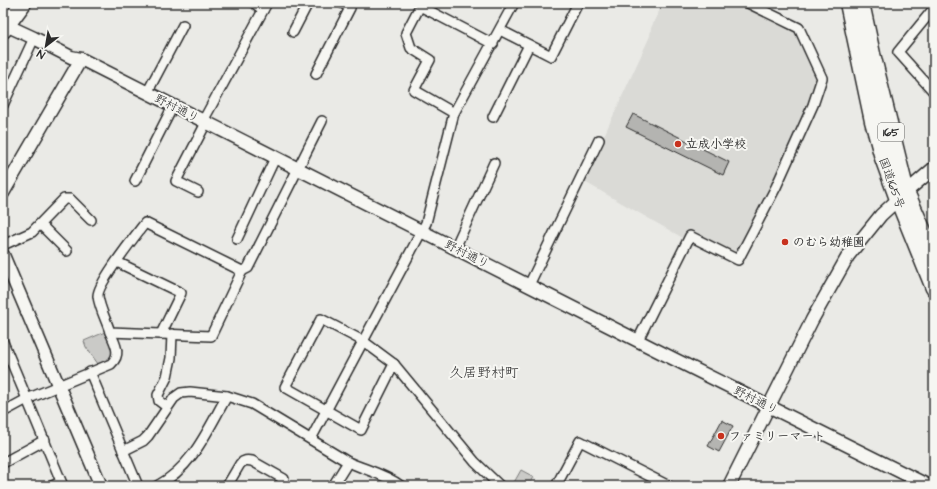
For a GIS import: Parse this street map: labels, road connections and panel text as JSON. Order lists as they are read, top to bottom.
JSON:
{
  "streets": {
    "highway": ["165", "国道165号"],
    "street": ["野村通り"]
  },
  "districts": ["久居野村町"],
  "places": ["立成小学校", "のむら幼稚園", "ファミリーマート"],
  "north": "bottom left"
}
